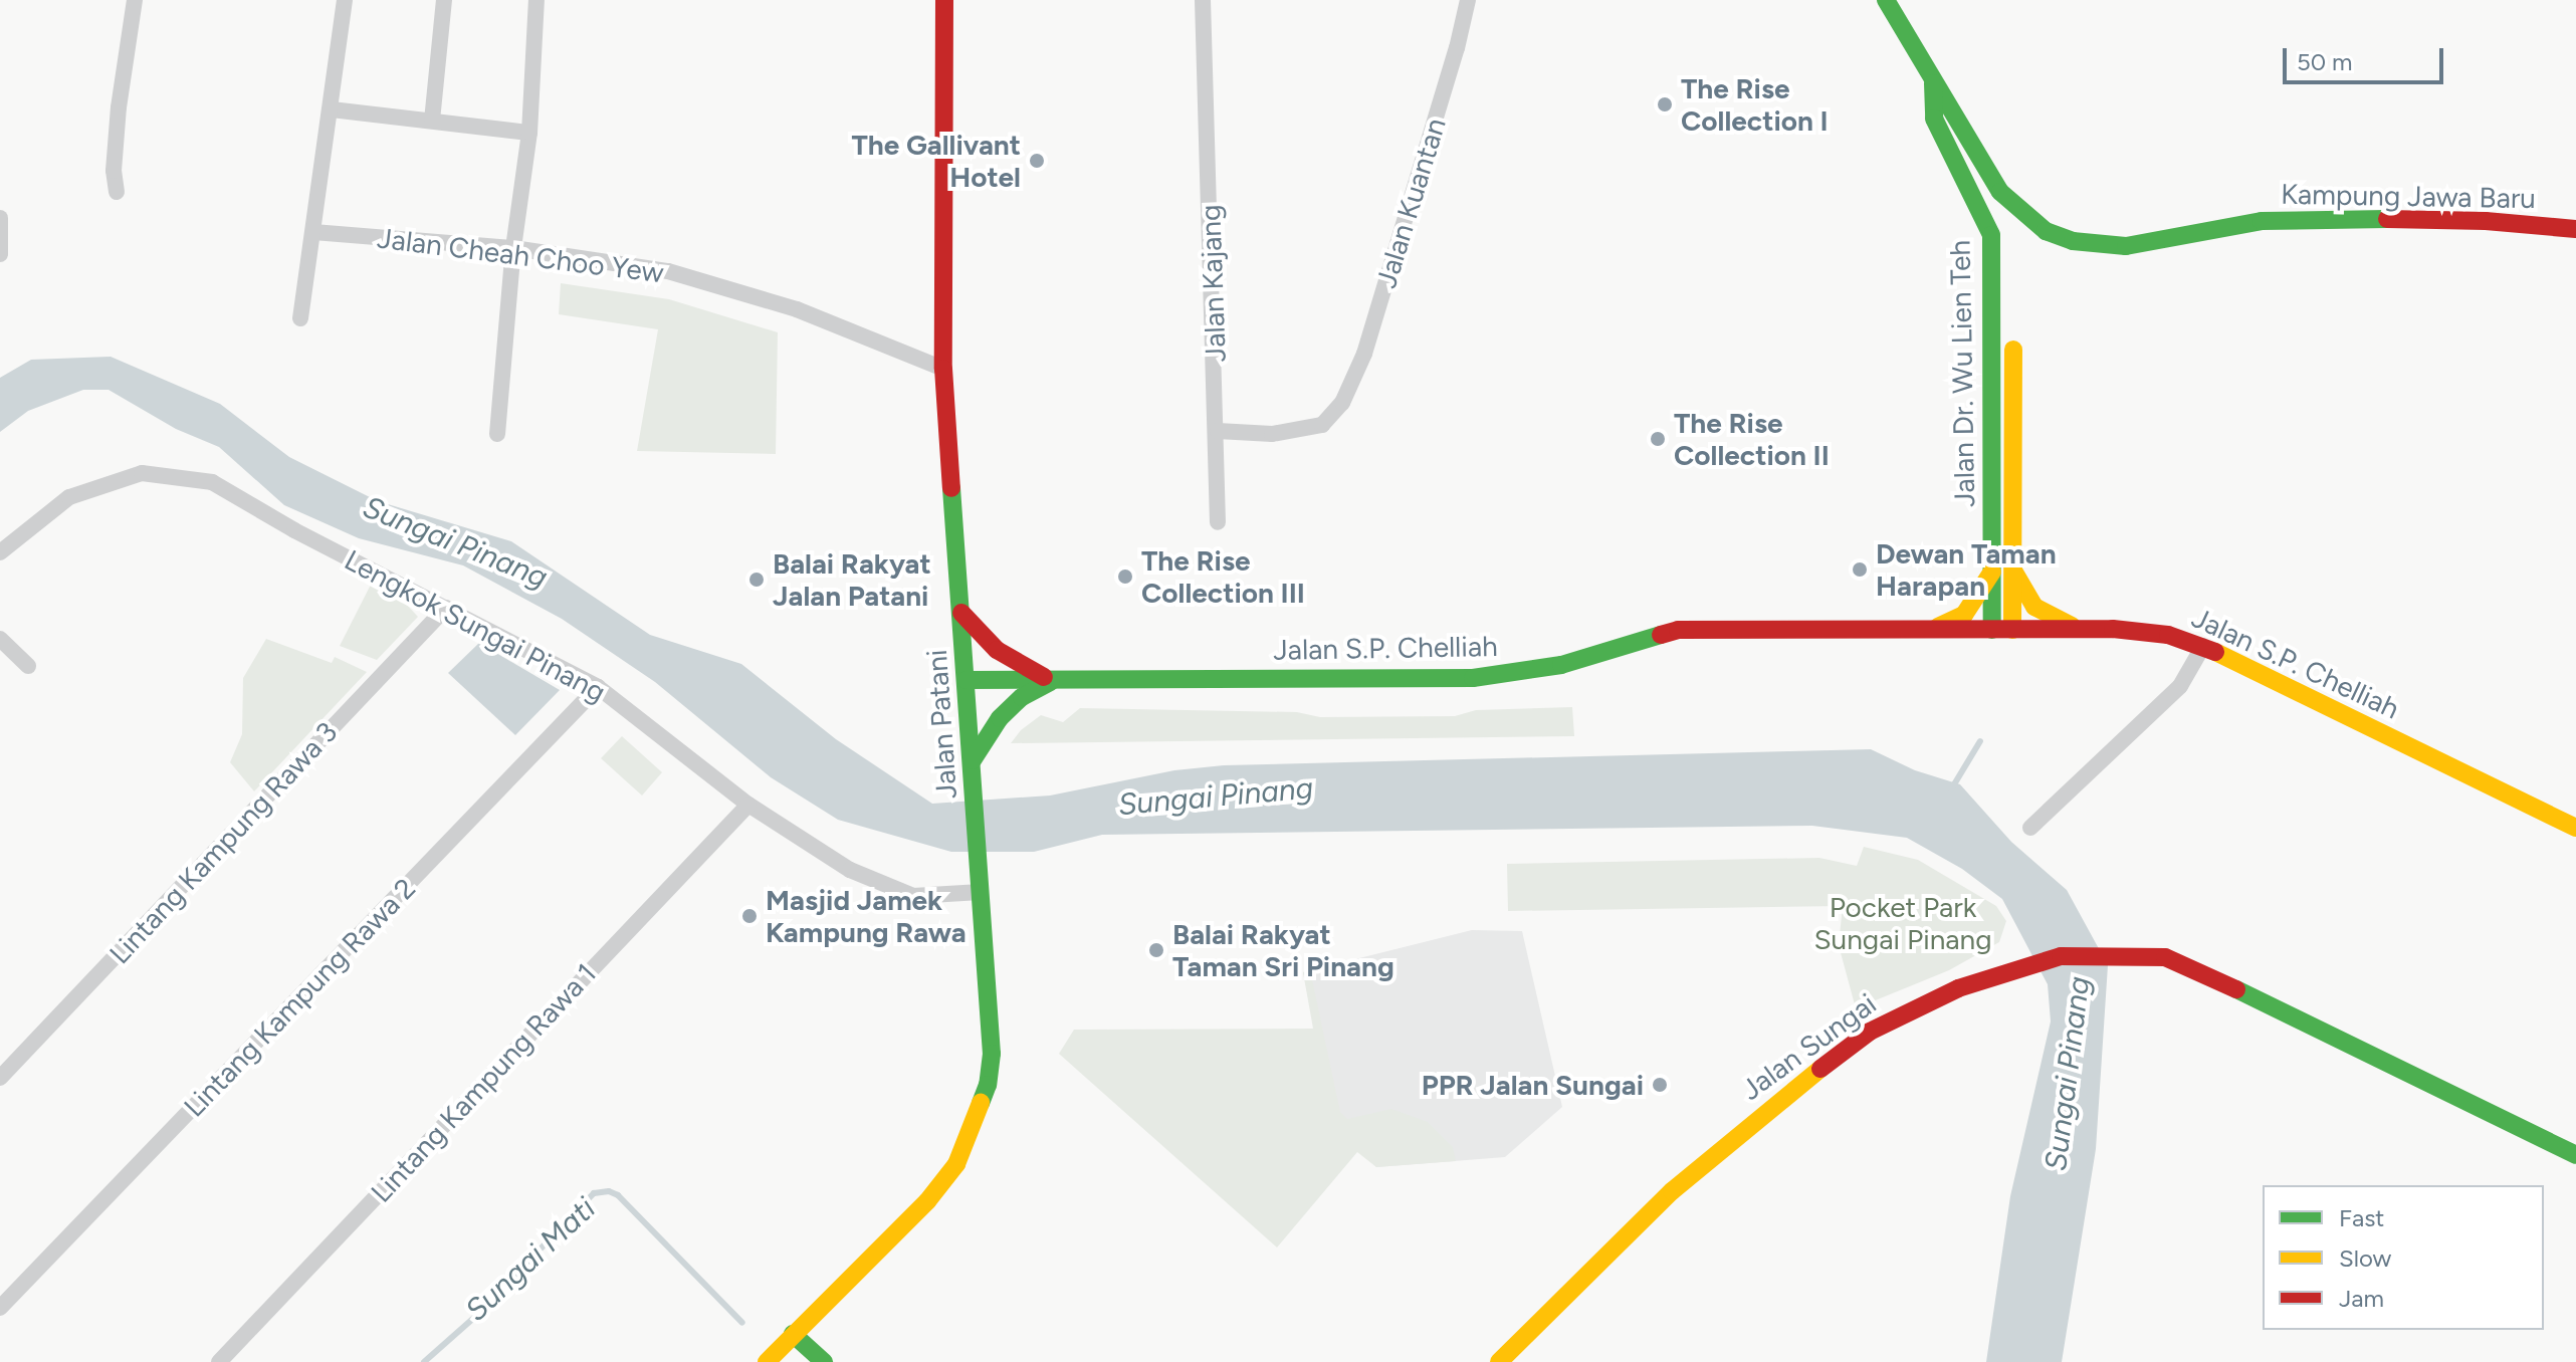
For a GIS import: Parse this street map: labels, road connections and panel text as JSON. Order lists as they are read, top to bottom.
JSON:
{
  "streets": {
    "street": [
      "Kampung Jawa Baru",
      "Jalan Kuantan",
      "Jalan Cheah Choo Yew",
      "Jalan Kajang",
      "Jalan Dr. Wu Lien Teh",
      "Lengkok Sungai Pinang",
      "Jalan S.P. Chelliah",
      "Jalan Patani",
      "Lintang Kampung Rawa 3",
      "Lintang Kampung Rawa 2",
      "Jalan Sungai",
      "Lintang Kampung Rawa 1"
    ]
  },
  "crossings": [
    ["Kampung Jawa Baru", "Jalan Dr. Wu Lien Teh"],
    ["Jalan Kuantan", "Jalan Kajang"],
    ["Jalan Cheah Choo Yew", "Jalan Patani"],
    ["Jalan Dr. Wu Lien Teh", "Jalan S.P. Chelliah"],
    ["Lengkok Sungai Pinang", "Jalan Patani"],
    ["Lengkok Sungai Pinang", "Lintang Kampung Rawa 3"],
    ["Lengkok Sungai Pinang", "Lintang Kampung Rawa 2"],
    ["Lengkok Sungai Pinang", "Lintang Kampung Rawa 1"],
    ["Jalan S.P. Chelliah", "Jalan Patani"]
  ],
  "water": ["Sungai Pinang", "Sungai Mati"],
  "parks": ["Pocket Park Sungai Pinang"],
  "places": [
    "The Rise Collection I",
    "The Gallivant Hotel",
    "The Rise Collection II",
    "Dewan Taman Harapan",
    "The Rise Collection III",
    "Balai Rakyat Jalan Patani",
    "Masjid Jamek Kampung Rawa",
    "Balai Rakyat Taman Sri Pinang",
    "PPR Jalan Sungai"
  ],
  "legend": ["Fast", "Slow", "Jam"],
  "scale_bar": "50 m"
}
